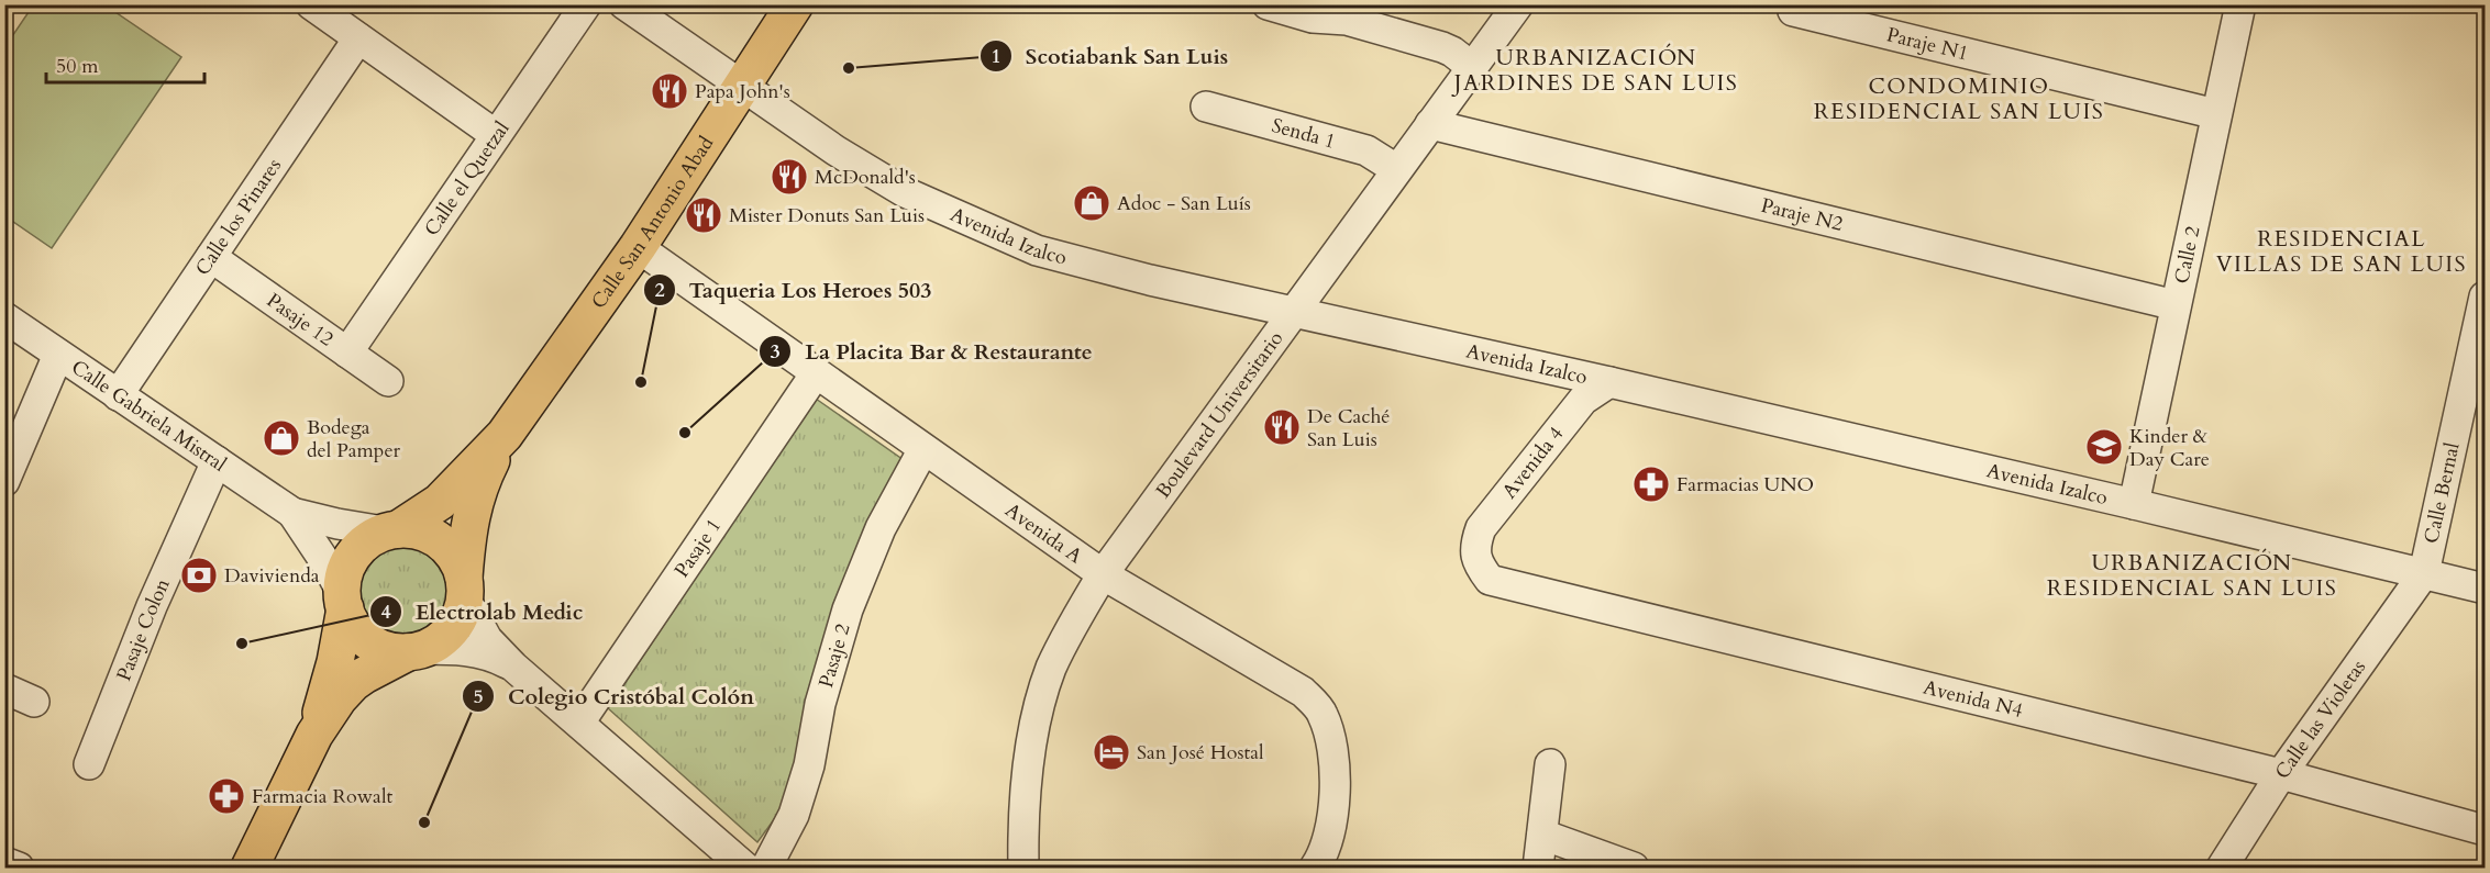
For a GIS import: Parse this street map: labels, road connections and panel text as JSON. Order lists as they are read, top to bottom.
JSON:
{
  "streets": {
    "main road": ["Calle San Antonio Abad"],
    "street": [
      "Paraje N1",
      "Senda 1",
      "Calle el Quetzal",
      "Paraje N2",
      "Calle los Pinares",
      "Avenida Izalco",
      "Calle 2",
      "Pasaje 12",
      "Boulevard Universitario",
      "Calle Gabriela Mistral",
      "Avenida 4",
      "Calle Bernal",
      "Avenida A",
      "Pasaje 1",
      "Pasaje Colon",
      "Pasaje 2",
      "Avenida N4",
      "Calle las Violetas"
    ]
  },
  "crossings": [
    ["Paraje N1", "Calle 2"],
    ["Senda 1", "Boulevard Universitario"],
    ["Calle el Quetzal", "Pasaje 12"],
    ["Paraje N2", "Calle 2"],
    ["Paraje N2", "Boulevard Universitario"],
    ["Calle los Pinares", "Pasaje 12"],
    ["Calle los Pinares", "Calle Gabriela Mistral"],
    ["Calle San Antonio Abad", "Avenida Izalco"],
    ["Calle San Antonio Abad", "Calle Gabriela Mistral"],
    ["Calle San Antonio Abad", "Avenida A"],
    ["Avenida Izalco", "Calle 2"],
    ["Avenida Izalco", "Boulevard Universitario"],
    ["Avenida Izalco", "Avenida 4"],
    ["Avenida Izalco", "Calle Bernal"],
    ["Avenida Izalco", "Calle las Violetas"],
    ["Boulevard Universitario", "Avenida A"],
    ["Calle Gabriela Mistral", "Pasaje Colon"],
    ["Avenida 4", "Avenida N4"],
    ["Calle Bernal", "Calle las Violetas"],
    ["Avenida A", "Pasaje 1"],
    ["Avenida A", "Pasaje 2"],
    ["Avenida N4", "Calle las Violetas"]
  ],
  "districts": [
    "URBANIZACIÓN JARDINES DE SAN LUIS",
    "CONDOMINIO RESIDENCIAL SAN LUIS",
    "RESIDENCIAL VILLAS DE SAN LUIS",
    "URBANIZACIÓN RESIDENCIAL SAN LUIS"
  ],
  "places": {
    "other": [
      "Scotiabank San Luis",
      "Taqueria Los Heroes 503",
      "La Placita Bar & Restaurante",
      "Electrolab Medic",
      "Colegio Cristóbal Colón"
    ],
    "restaurant": [
      "Papa John's",
      "McDonald's",
      "Mister Donuts San Luis",
      "De Caché San Luis"
    ],
    "shop": ["Adoc - San Luís", "Bodega del Pamper"],
    "school or university": ["Kinder & Day Care"],
    "pharmacy": ["Farmacias UNO", "Farmacia Rowalt"],
    "bank": ["Davivienda"],
    "hotel": ["San José Hostal"]
  },
  "scale_bar": "50 m"
}
